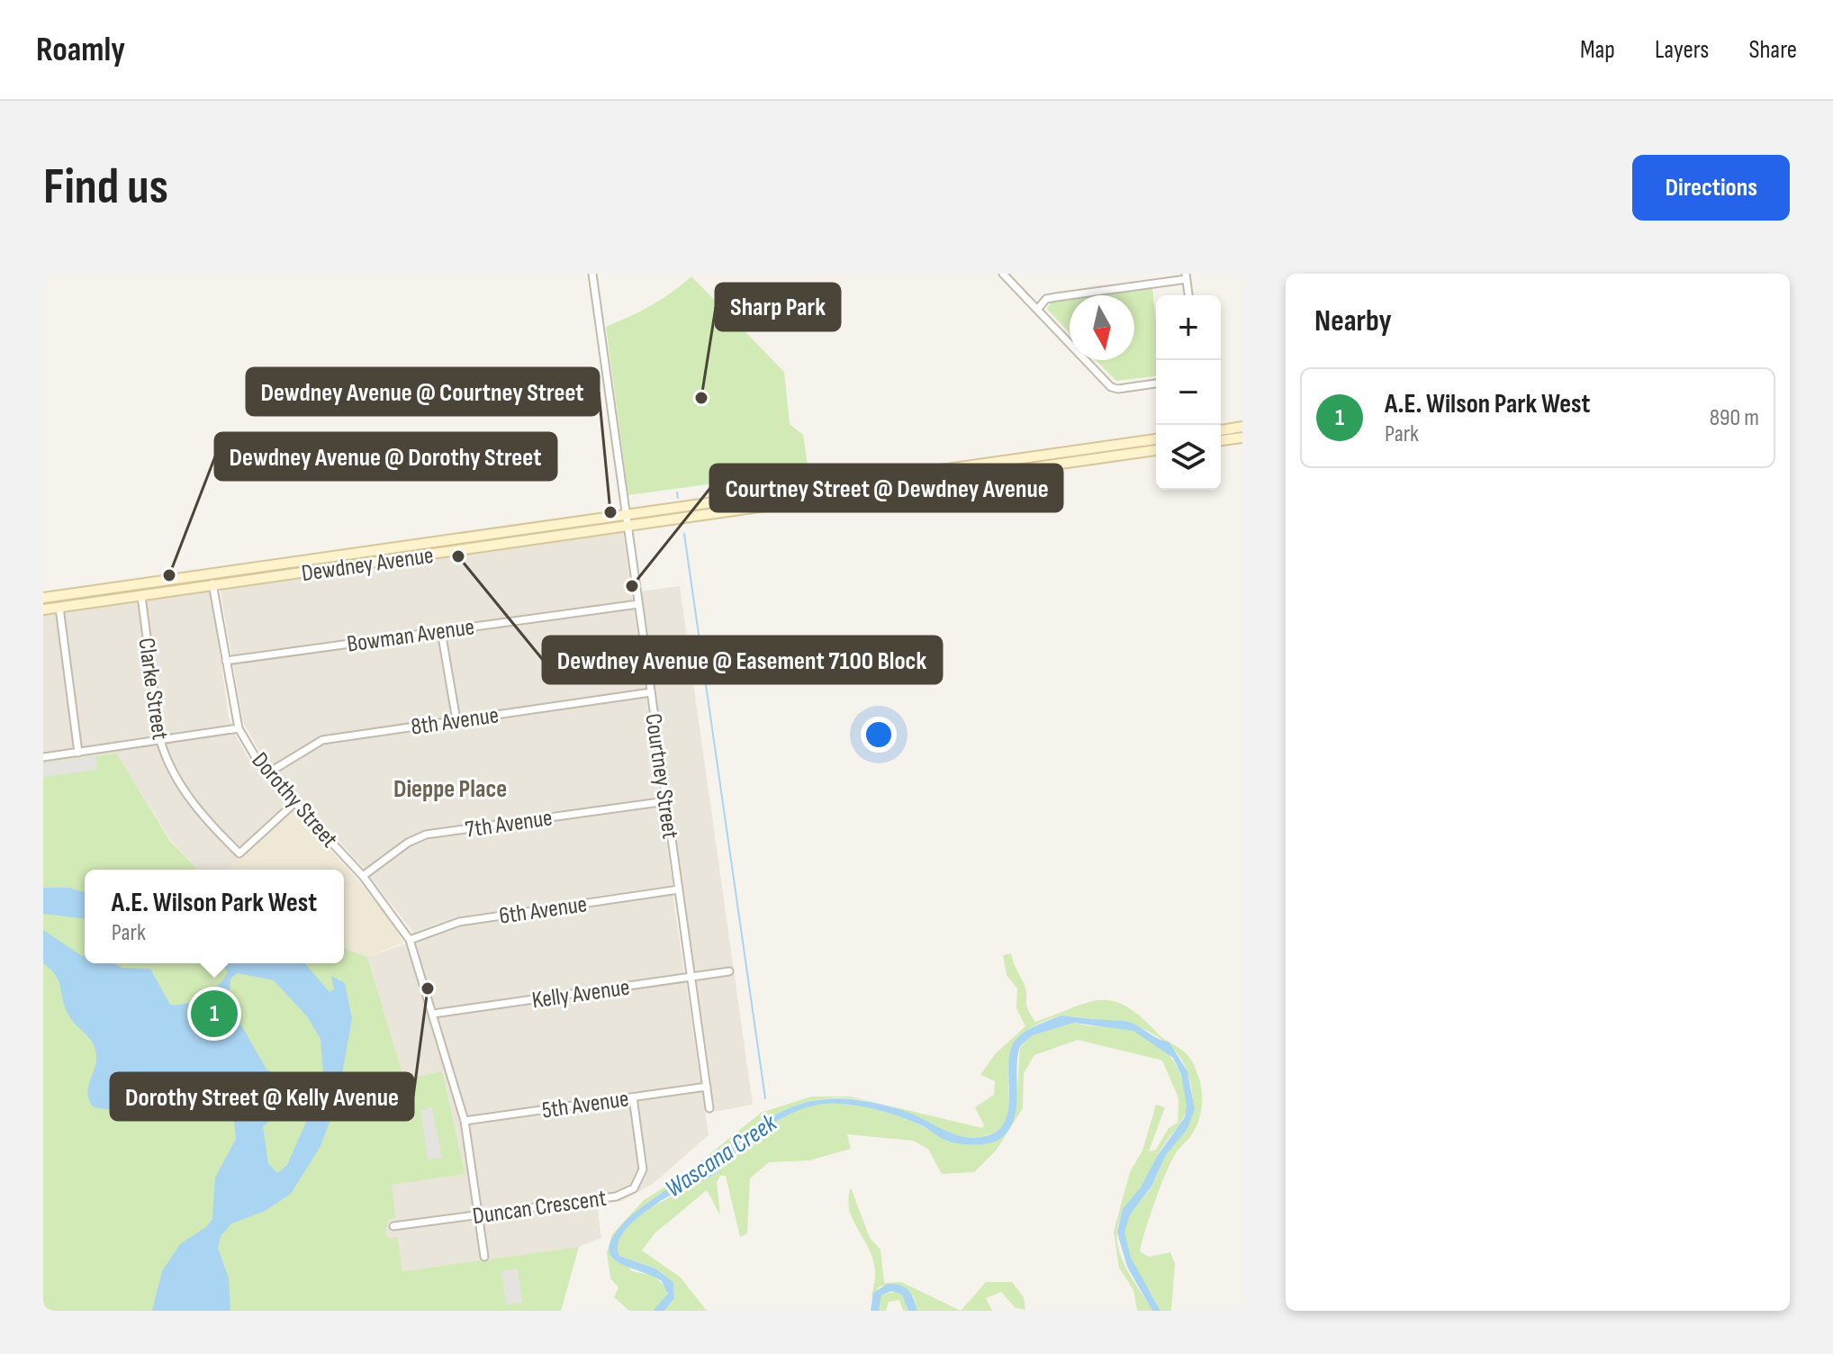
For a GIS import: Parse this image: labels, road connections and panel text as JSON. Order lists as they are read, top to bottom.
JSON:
{
  "streets": {
    "main road": ["Dewdney Avenue"],
    "street": [
      "Bowman Avenue",
      "Clarke Street",
      "8th Avenue",
      "Courtney Street",
      "Dorothy Street",
      "7th Avenue",
      "6th Avenue",
      "Kelly Avenue",
      "5th Avenue",
      "Duncan Crescent"
    ]
  },
  "crossings": [
    ["Dewdney Avenue", "Clarke Street"],
    ["Dewdney Avenue", "Courtney Street"],
    ["Dewdney Avenue", "Dorothy Street"],
    ["Bowman Avenue", "Courtney Street"],
    ["Bowman Avenue", "Dorothy Street"],
    ["Clarke Street", "Dorothy Street"],
    ["8th Avenue", "Courtney Street"],
    ["8th Avenue", "Dorothy Street"],
    ["Courtney Street", "7th Avenue"],
    ["Courtney Street", "6th Avenue"],
    ["Courtney Street", "Kelly Avenue"],
    ["Courtney Street", "5th Avenue"],
    ["Dorothy Street", "7th Avenue"],
    ["Dorothy Street", "6th Avenue"],
    ["Dorothy Street", "Kelly Avenue"],
    ["Dorothy Street", "5th Avenue"],
    ["Dorothy Street", "Duncan Crescent"],
    ["5th Avenue", "Duncan Crescent"]
  ],
  "districts": ["Dieppe Place"],
  "water": ["Wascana Creek"],
  "places": [
    "Sharp Park",
    "Dewdney Avenue @ Courtney Street",
    "Dewdney Avenue @ Easement 7100 Block",
    "Dewdney Avenue @ Dorothy Street",
    "Courtney Street @ Dewdney Avenue",
    "Dorothy Street @ Kelly Avenue"
  ],
  "north": "bottom",
  "page": {
    "header": "Roamly",
    "nav": ["Map", "Layers", "Share"],
    "buttons": "Directions",
    "title": "Find us",
    "heading": "Nearby",
    "map_buttons": ["+", "−"],
    "list": [
      {
        "mark": "1",
        "name": "A.E. Wilson Park West",
        "note": "Park",
        "value": "890 m"
      }
    ],
    "popup": ["A.E. Wilson Park West", "Park"],
    "pins": "1"
  }
}
